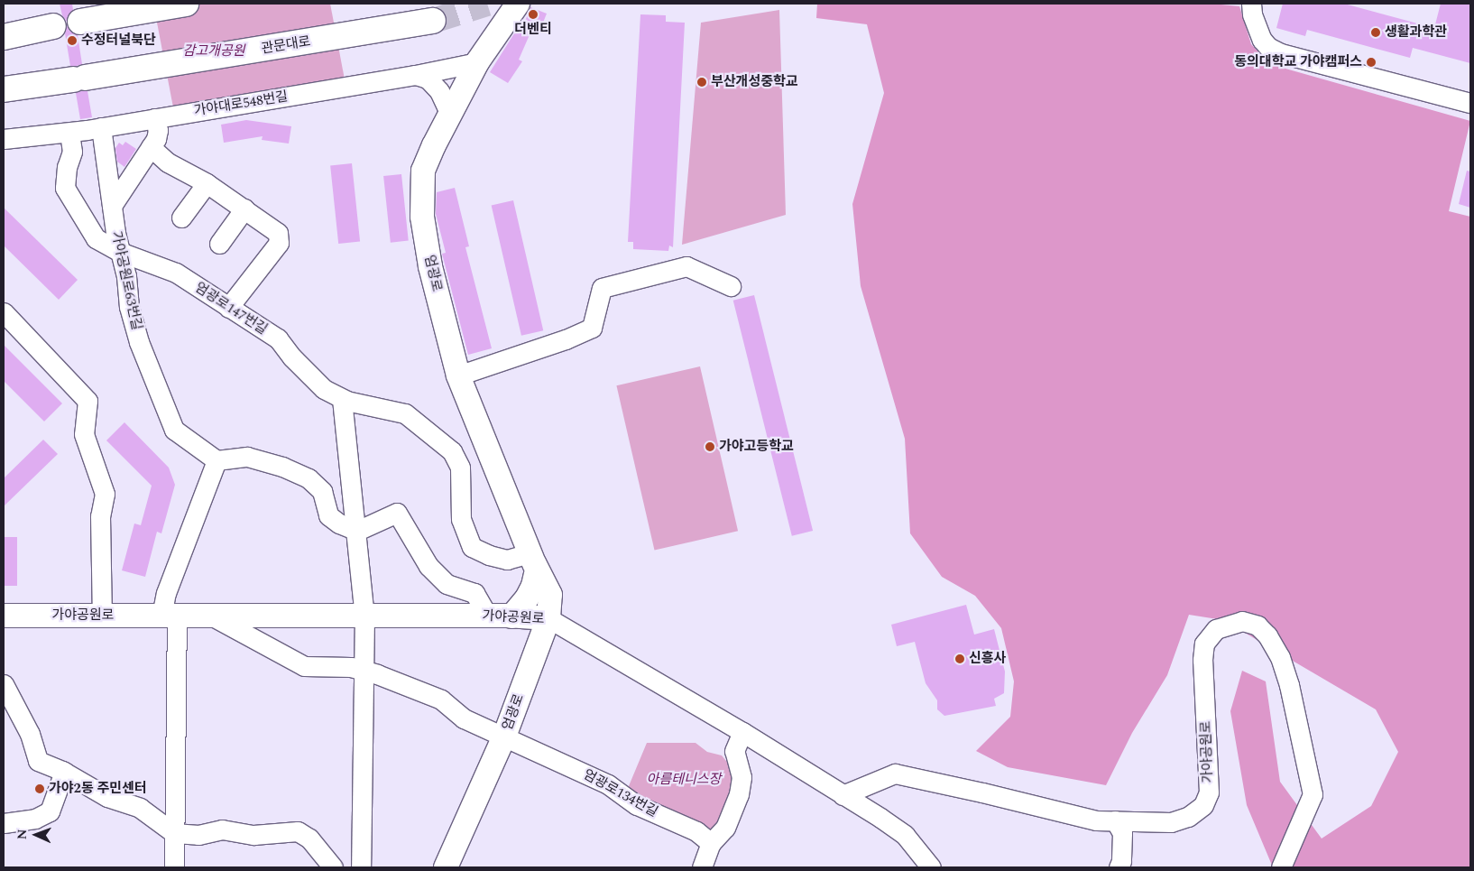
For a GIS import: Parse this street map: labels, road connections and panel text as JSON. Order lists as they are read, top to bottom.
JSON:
{
  "streets": {
    "highway": ["관문대로"],
    "main road": ["엄광로", "가야공원로"],
    "street": [
      "가야대로548번길",
      "가야공원로63번길",
      "엄광로147번길",
      "엄광로134번길"
    ]
  },
  "crossings": [
    ["가야대로548번길", "엄광로"],
    ["가야대로548번길", "가야공원로63번길"],
    ["가야대로548번길", "엄광로147번길"],
    ["엄광로", "엄광로147번길"],
    ["엄광로", "가야공원로"],
    ["엄광로", "엄광로134번길"],
    ["가야공원로63번길", "엄광로147번길"],
    ["가야공원로", "엄광로134번길"]
  ],
  "parks": ["감고개공원", "아름테니스장"],
  "places": [
    "더벤티",
    "생활과학관",
    "수정터널북단",
    "동의대학교 가야캠퍼스",
    "부산개성중학교",
    "가야고등학교",
    "신흥사",
    "가야2동 주민센터"
  ],
  "north": "left"
}
